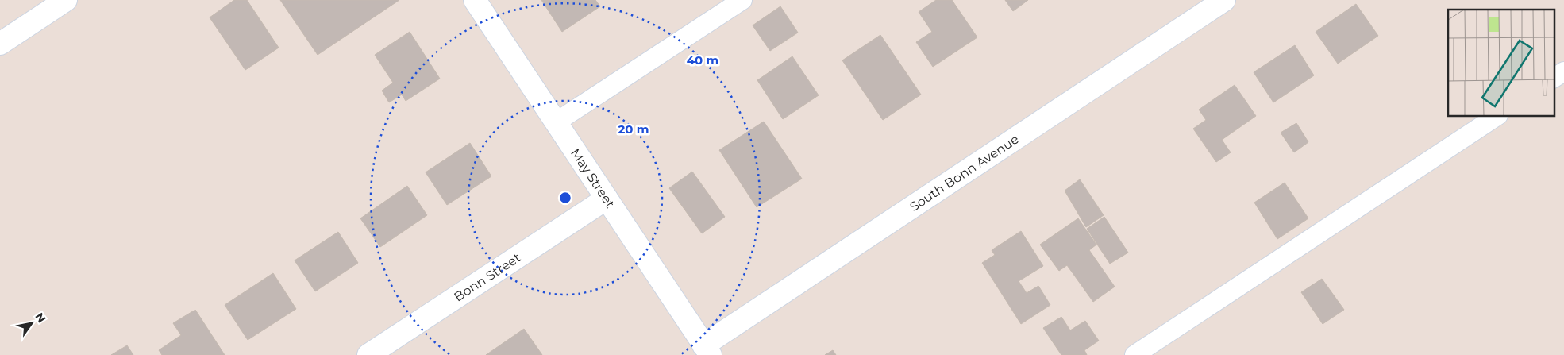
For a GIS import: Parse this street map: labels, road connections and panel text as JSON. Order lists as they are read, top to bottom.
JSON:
{
  "streets": {
    "street": ["South Bonn Avenue", "May Street", "Bonn Street"]
  },
  "crossings": [
    ["South Bonn Avenue", "May Street"],
    ["May Street", "Bonn Street"]
  ],
  "north": "top right",
  "rings": ["40 m", "20 m"]
}
